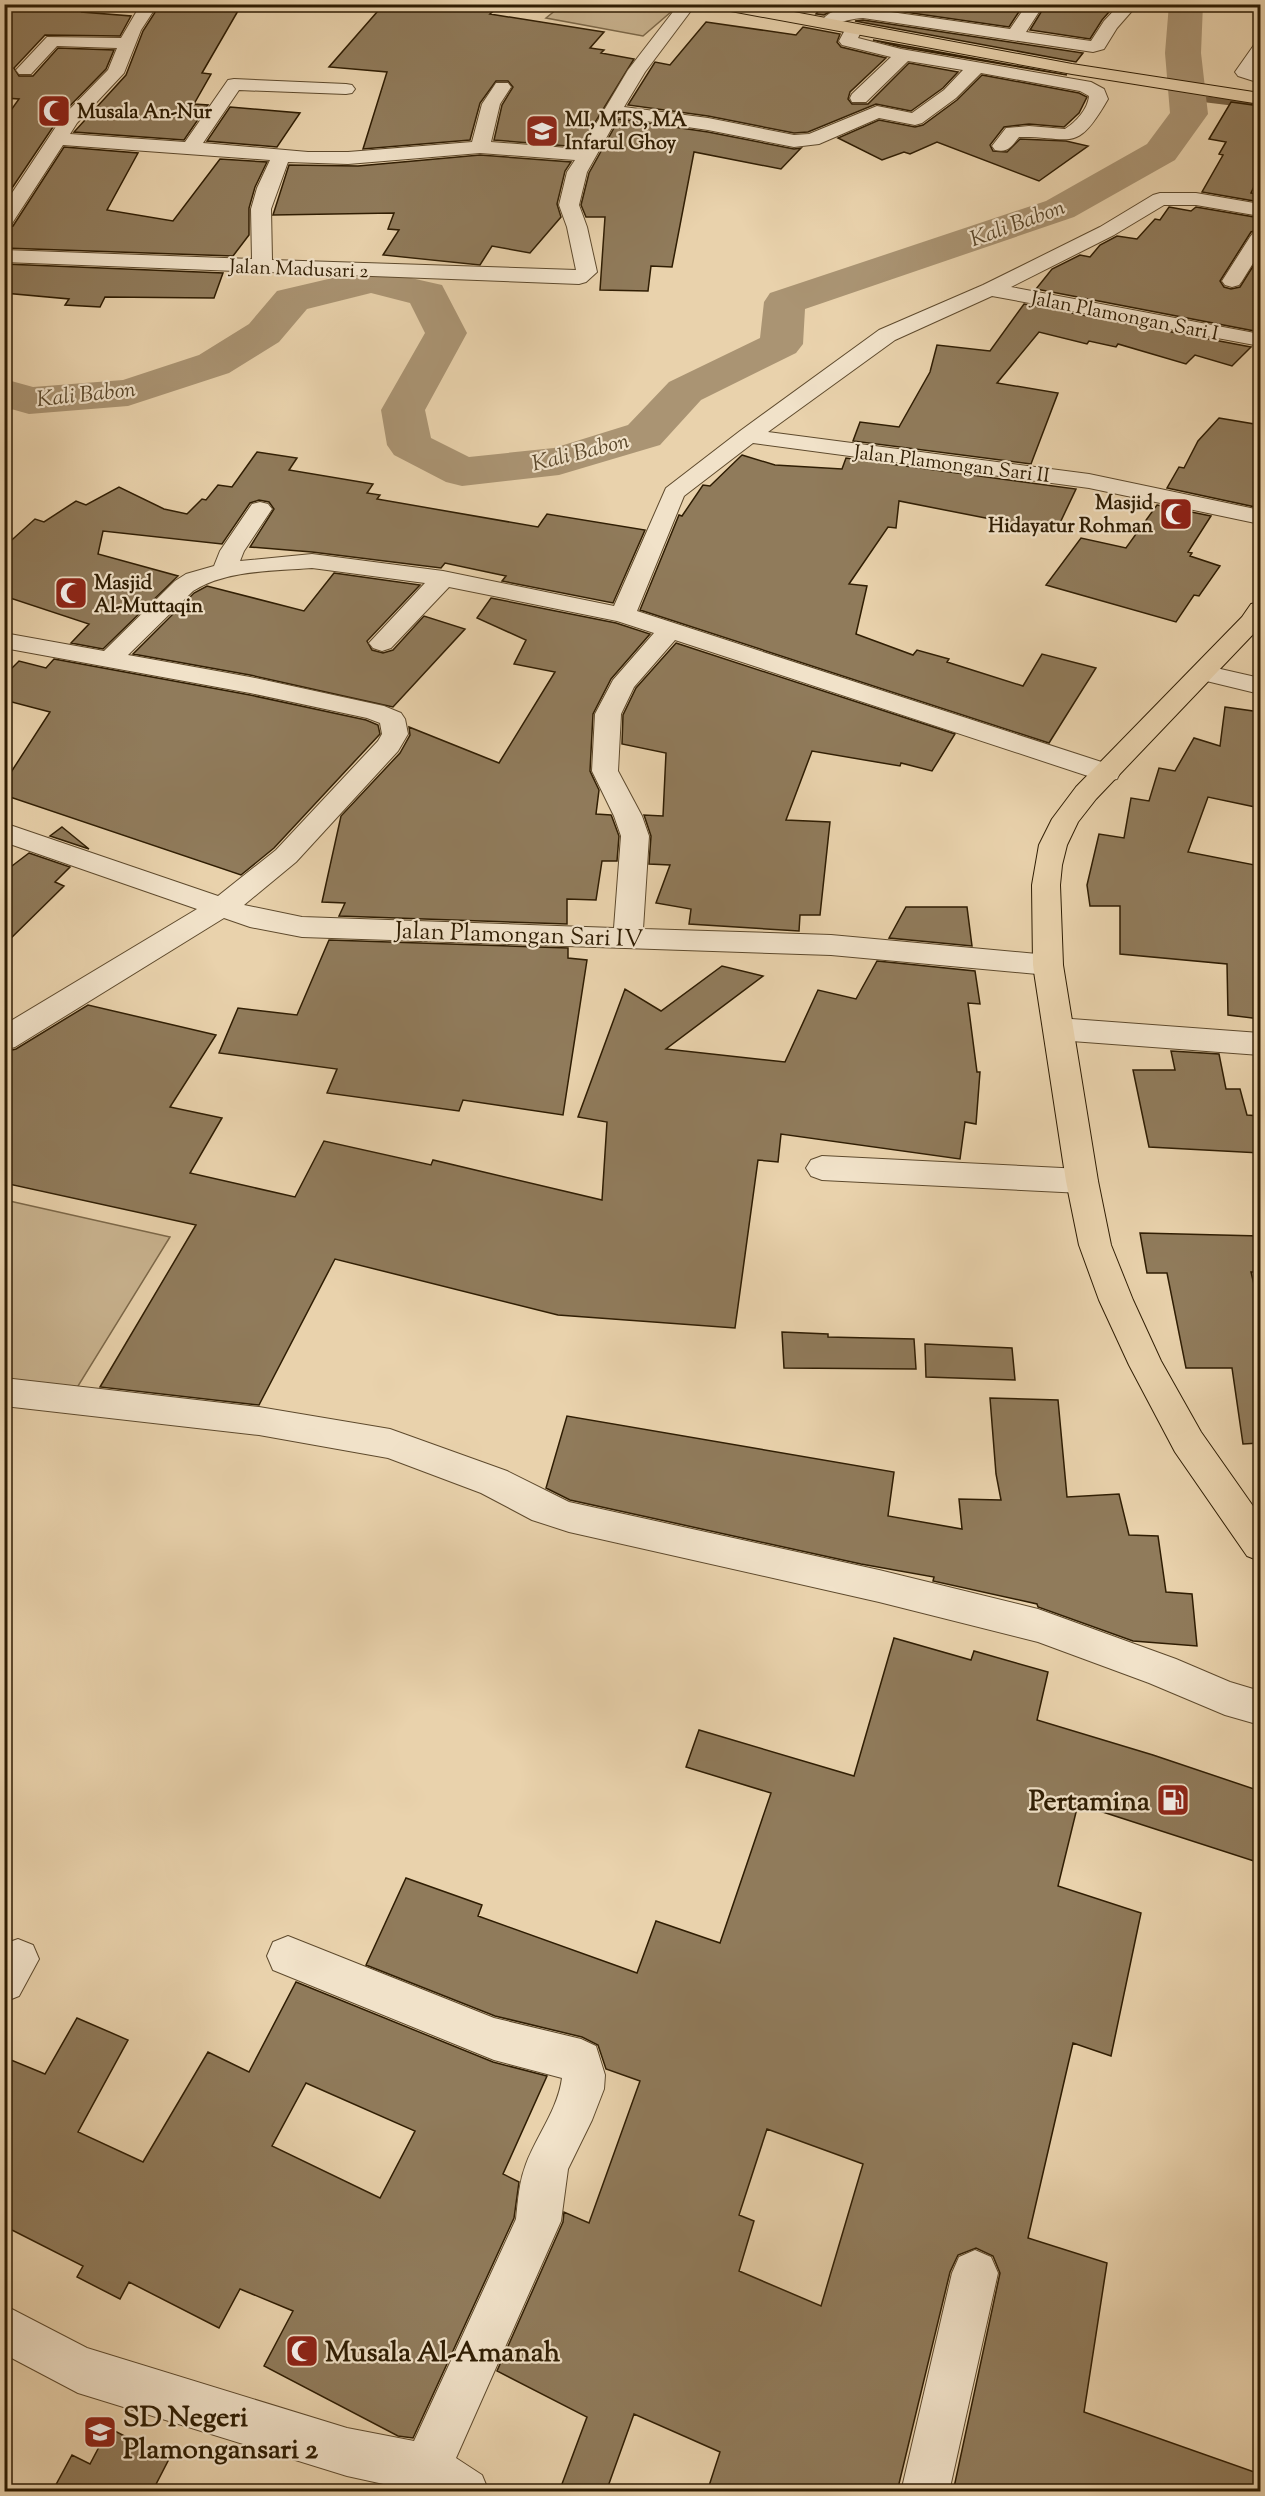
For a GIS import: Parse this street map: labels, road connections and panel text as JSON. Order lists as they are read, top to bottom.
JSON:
{
  "streets": {
    "street": [
      "Jalan Madusari 2",
      "Jalan Plamongan Sari I",
      "Jalan Plamongan Sari II",
      "Jalan Plamongan Sari IV"
    ]
  },
  "water": ["Kali Babon"],
  "places": {
    "mosque": [
      "Musala An-Nur",
      "Masjid Hidayatur Rohman",
      "Masjid Al-Muttaqin",
      "Musala Al-Amanah"
    ],
    "school or university": ["MI, MTS, MA Infarul Ghoy", "SD Negeri Plamongansari 2"],
    "fuel station": ["Pertamina"]
  }
}
